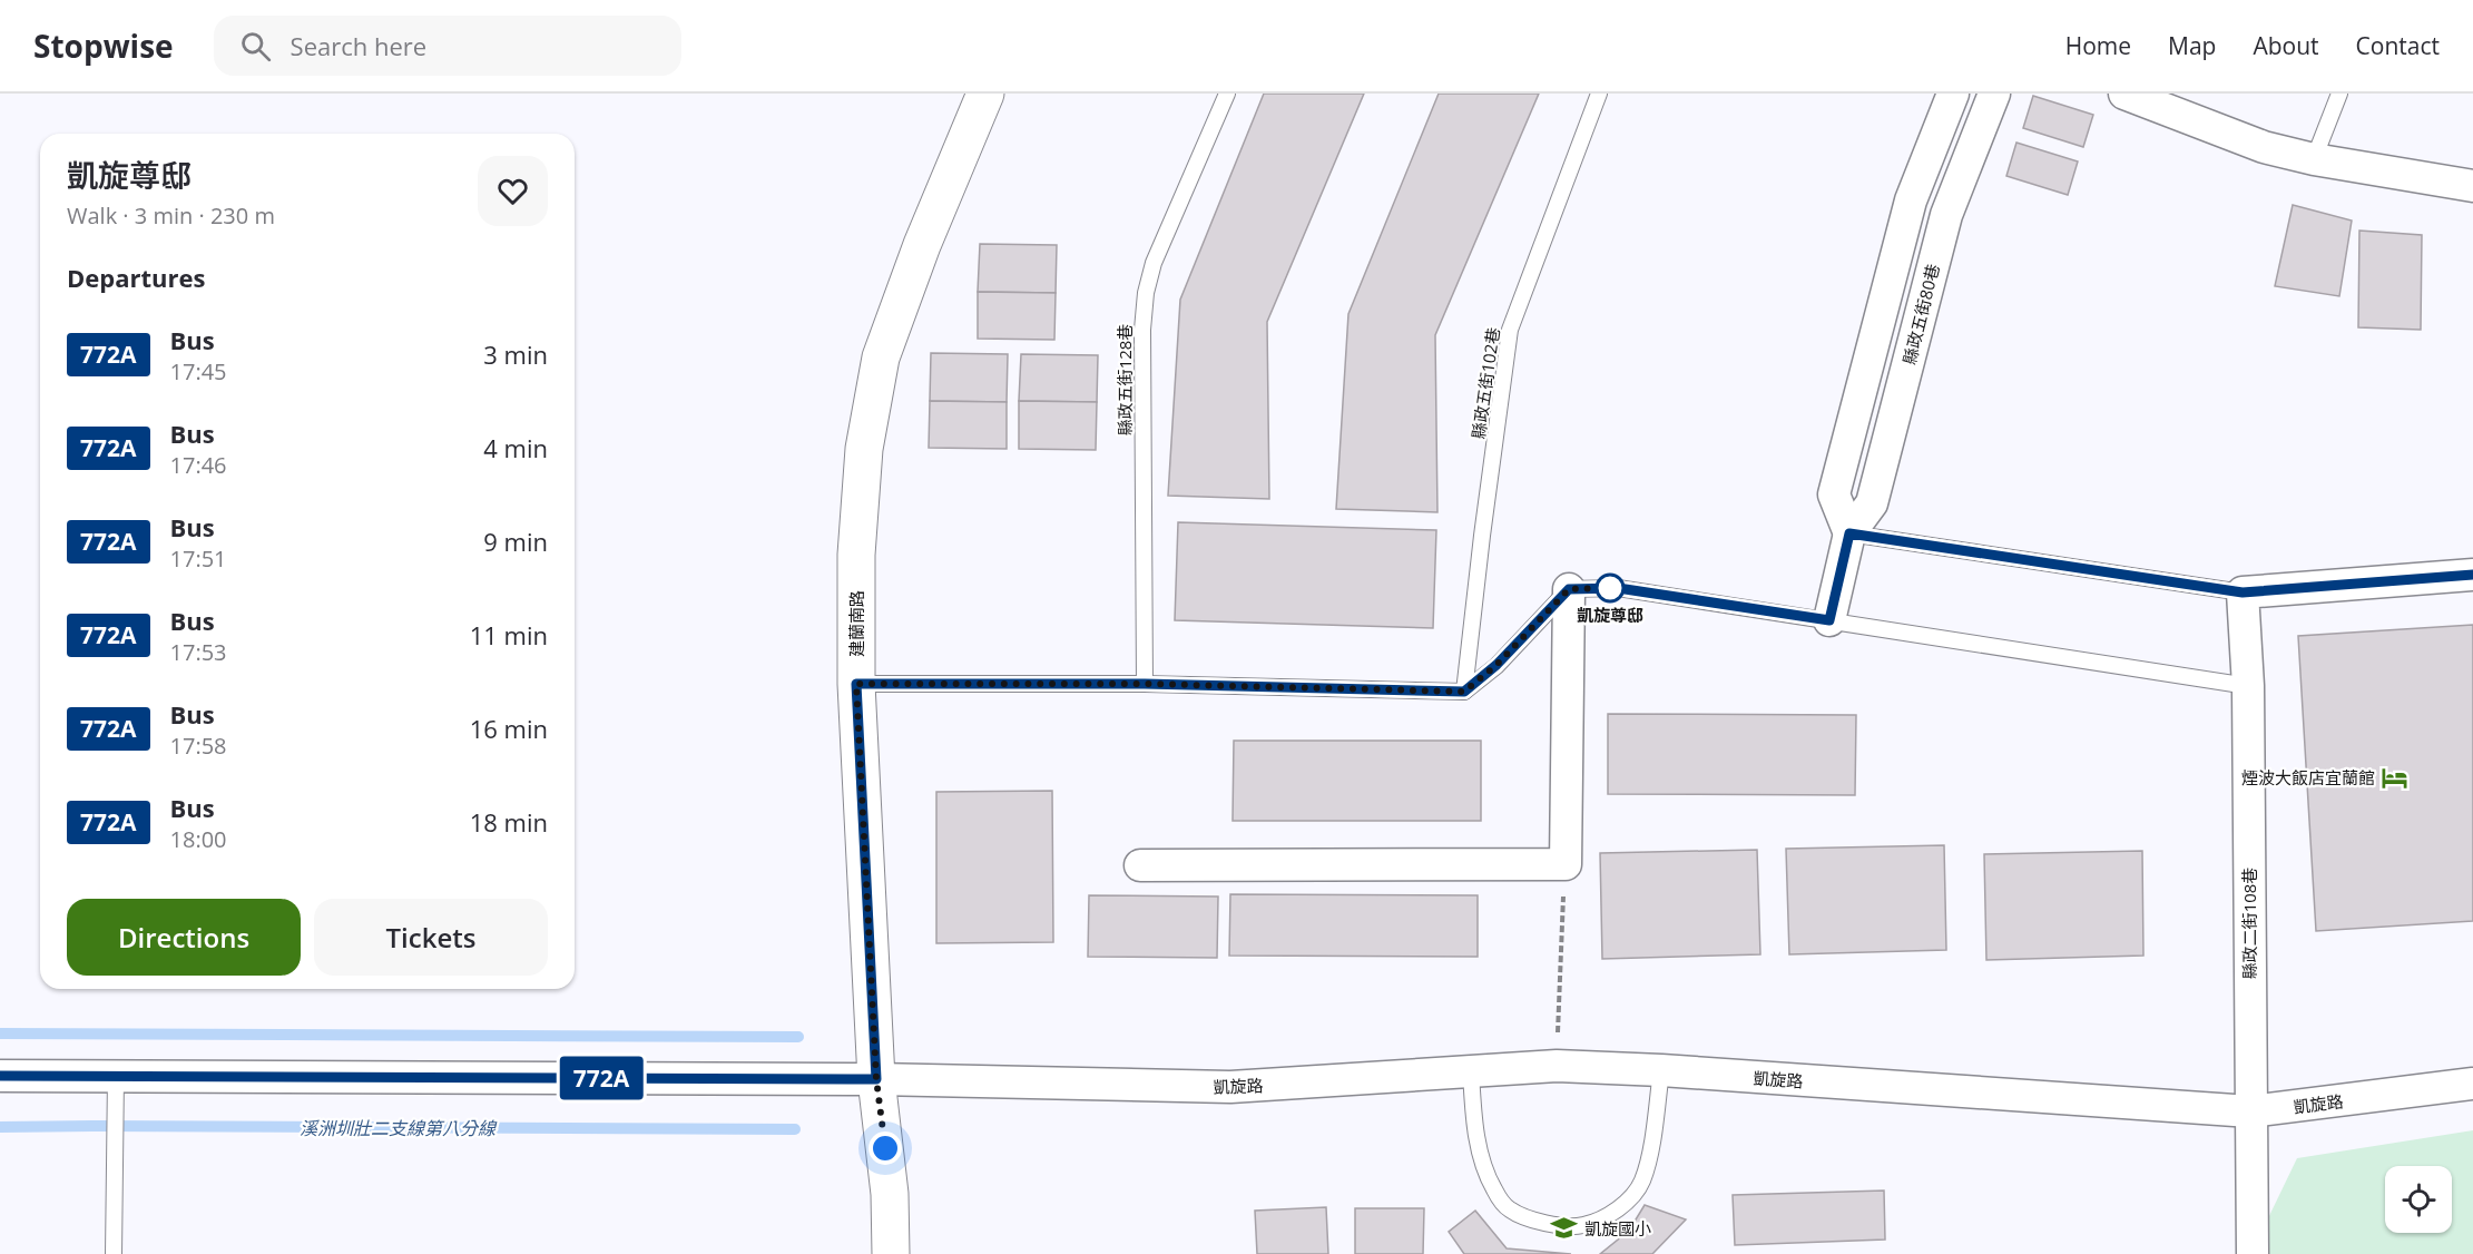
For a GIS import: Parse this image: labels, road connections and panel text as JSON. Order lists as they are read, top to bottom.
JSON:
{
  "streets": {
    "street": [
      "縣政五街80巷",
      "建蘭南路",
      "縣政二街108巷",
      "凱旋路"
    ],
    "lane": ["縣政五街128巷", "縣政五街102巷"]
  },
  "crossings": [
    ["建蘭南路", "凱旋路"],
    ["縣政二街108巷", "凱旋路"]
  ],
  "water": ["溪洲圳壯二支線第八分線"],
  "places": {
    "other": ["凱旋尊邸"],
    "hotel": ["煙波大飯店宜蘭館"],
    "school or university": ["凱旋國小"]
  },
  "lines": ["bus line 772A"],
  "page": {
    "header": "Stopwise",
    "search": "Search here",
    "nav": [
      "Home",
      "Map",
      "About",
      "Contact"
    ],
    "on_map": "772A",
    "heading": [
      ["凱旋尊邸", "Walk · 3 min · 230 m"],
      "Departures"
    ],
    "list": [
      {
        "mark": "772A",
        "name": "Bus",
        "note": "17:45",
        "value": "3 min"
      },
      {
        "mark": "772A",
        "name": "Bus",
        "note": "17:46",
        "value": "4 min"
      },
      {
        "mark": "772A",
        "name": "Bus",
        "note": "17:51",
        "value": "9 min"
      },
      {
        "mark": "772A",
        "name": "Bus",
        "note": "17:53",
        "value": "11 min"
      },
      {
        "mark": "772A",
        "name": "Bus",
        "note": "17:58",
        "value": "16 min"
      },
      {
        "mark": "772A",
        "name": "Bus",
        "note": "18:00",
        "value": "18 min"
      }
    ],
    "buttons": ["Directions", "Tickets"]
  }
}
